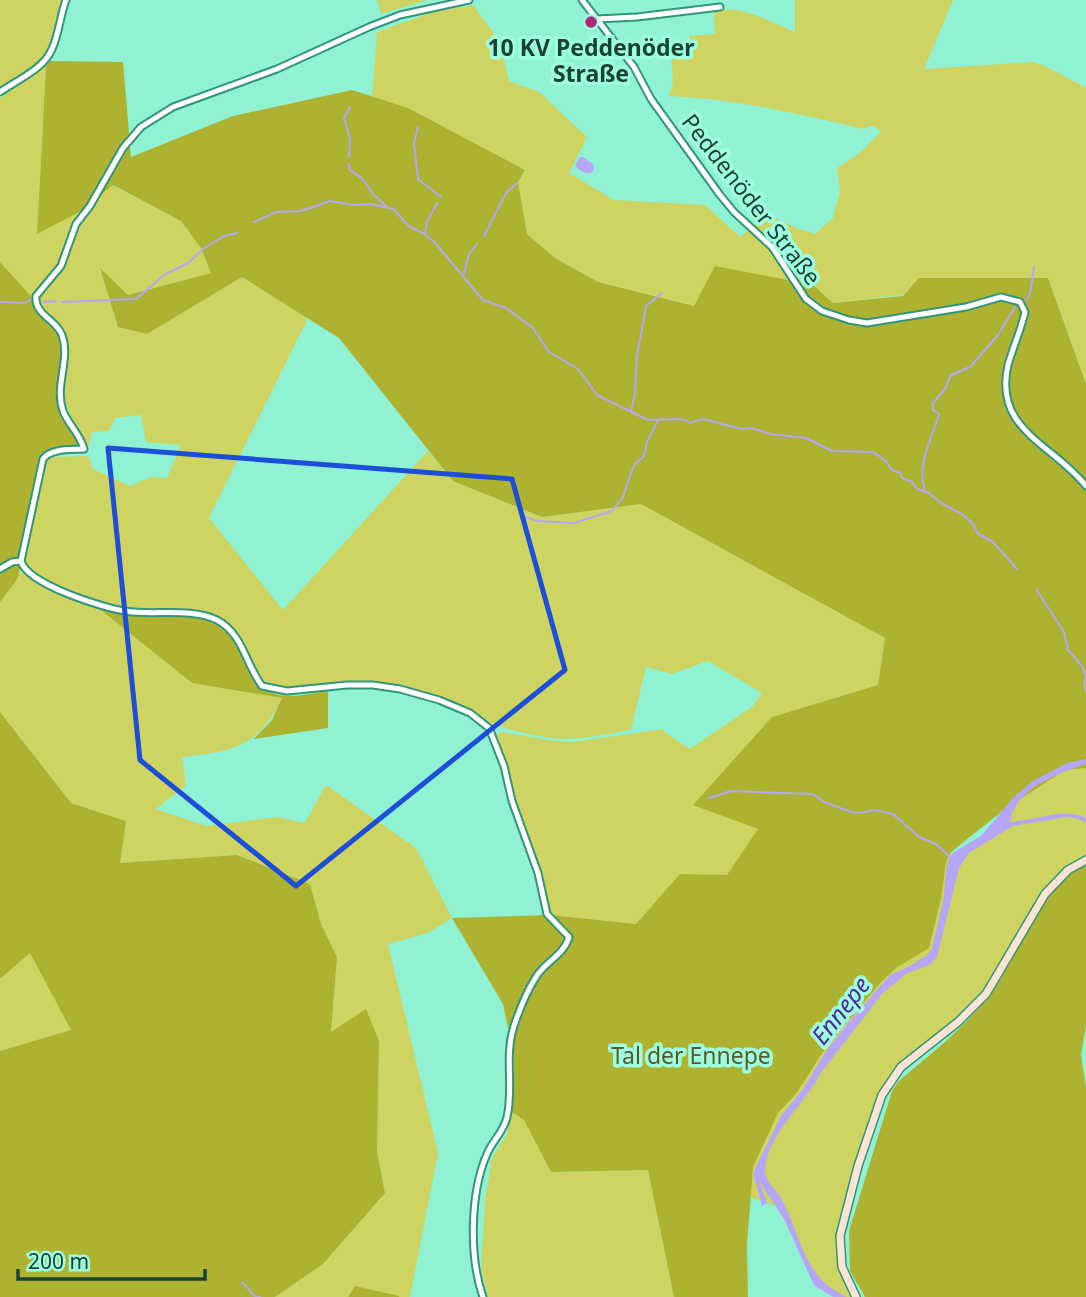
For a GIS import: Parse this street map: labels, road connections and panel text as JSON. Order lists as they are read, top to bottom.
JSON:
{
  "streets": {
    "street": ["Peddenöder Straße"]
  },
  "water": ["Ennepe"],
  "parks": ["Tal der Ennepe"],
  "places": ["10 KV Peddenöder Straße"],
  "scale_bar": "200 m"
}
